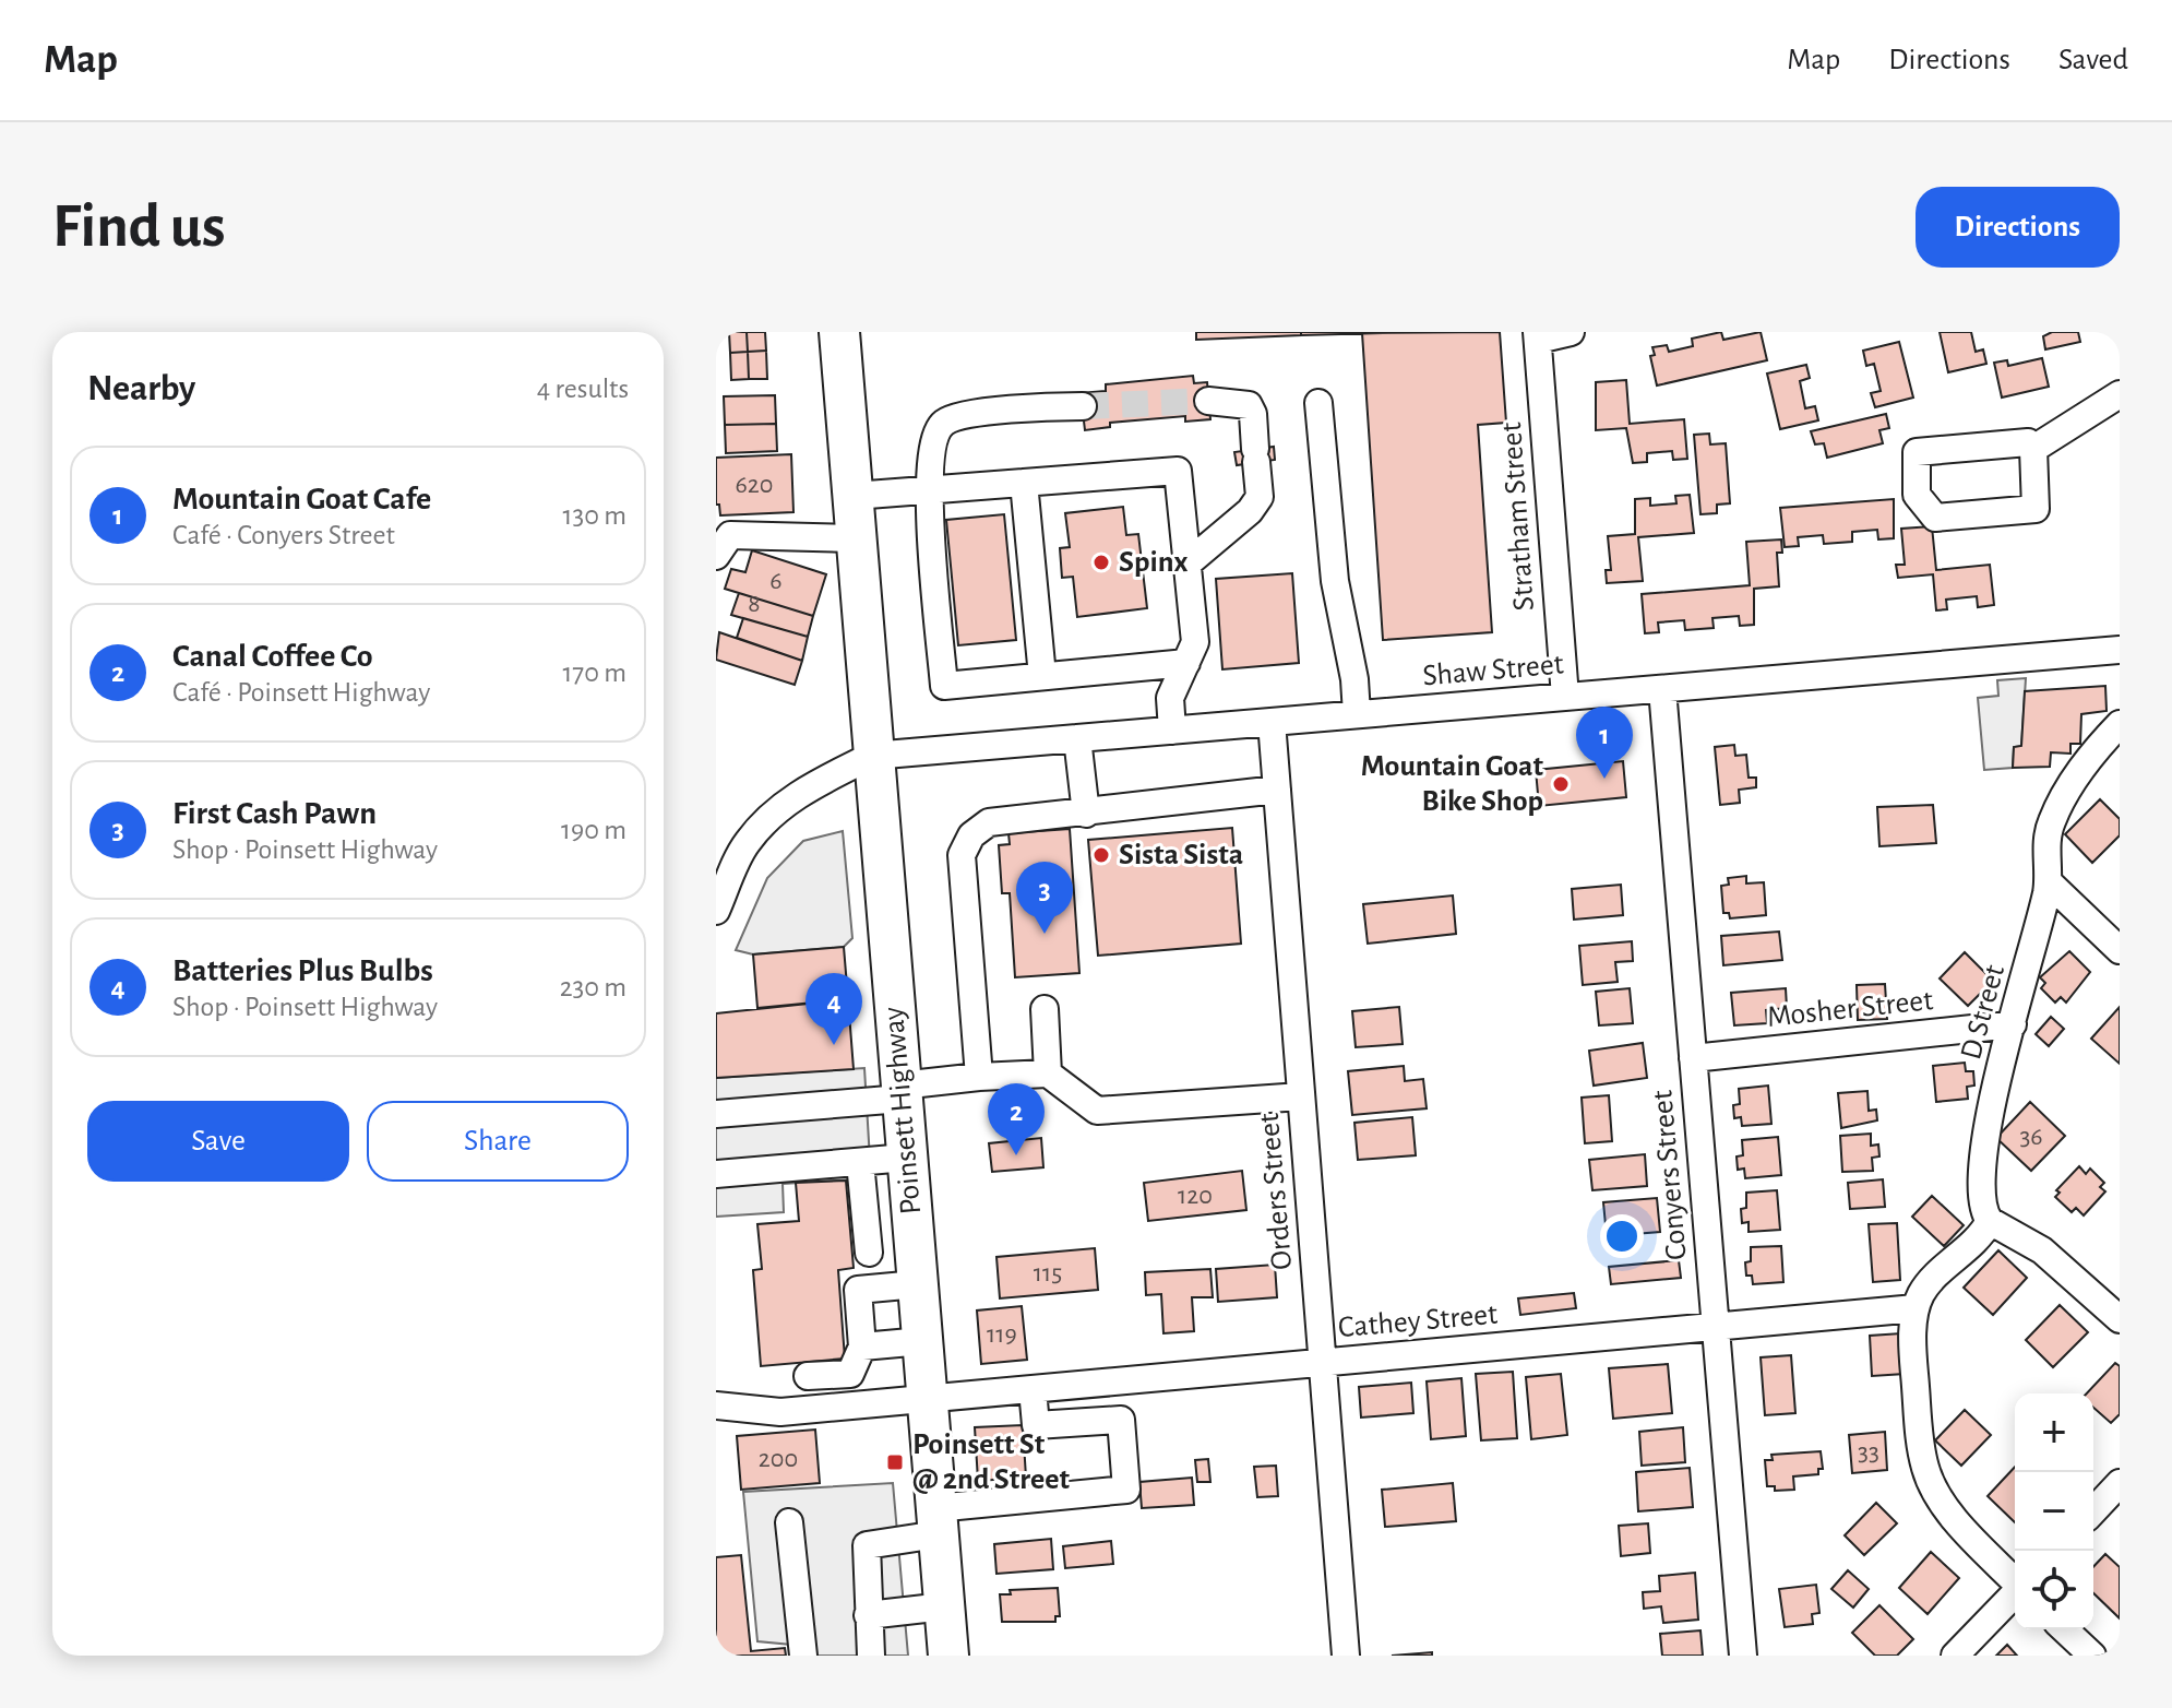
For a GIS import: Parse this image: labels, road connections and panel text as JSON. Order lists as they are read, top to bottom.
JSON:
{
  "streets": {
    "highway": ["Poinsett Highway"],
    "street": [
      "Stratham Street",
      "Shaw Street",
      "Mosher Street",
      "D Street",
      "Conyers Street",
      "Orders Street",
      "Cathey Street"
    ]
  },
  "crossings": [
    ["Stratham Street", "Shaw Street"],
    ["Shaw Street", "Poinsett Highway"],
    ["Shaw Street", "Conyers Street"],
    ["Shaw Street", "Orders Street"],
    ["Mosher Street", "D Street"],
    ["Mosher Street", "Conyers Street"],
    ["Poinsett Highway", "Cathey Street"],
    ["Conyers Street", "Cathey Street"],
    ["Orders Street", "Cathey Street"]
  ],
  "places": {
    "other": ["Spinx", "Mountain Goat Bike Shop", "Sista Sista"],
    "transit": ["Poinsett St @ 2nd Street"]
  },
  "house_numbers": [
    "620",
    "6",
    "8",
    "36",
    "120",
    "115",
    "119",
    "33",
    "200"
  ],
  "page": {
    "header": "Map",
    "nav": ["Map", "Directions", "Saved"],
    "buttons": [
      "Directions",
      ["Save", "Share"]
    ],
    "title": "Find us",
    "heading": ["Nearby", "4 results"],
    "list": [
      {
        "mark": "1",
        "name": "Mountain Goat Cafe",
        "note": "Café · Conyers Street",
        "value": "130 m"
      },
      {
        "mark": "2",
        "name": "Canal Coffee Co",
        "note": "Café · Poinsett Highway",
        "value": "170 m"
      },
      {
        "mark": "3",
        "name": "First Cash Pawn",
        "note": "Shop · Poinsett Highway",
        "value": "190 m"
      },
      {
        "mark": "4",
        "name": "Batteries Plus Bulbs",
        "note": "Shop · Poinsett Highway",
        "value": "230 m"
      }
    ],
    "pins": [
      "1",
      "3",
      "4",
      "2"
    ],
    "map_buttons": ["+", "−"]
  }
}
